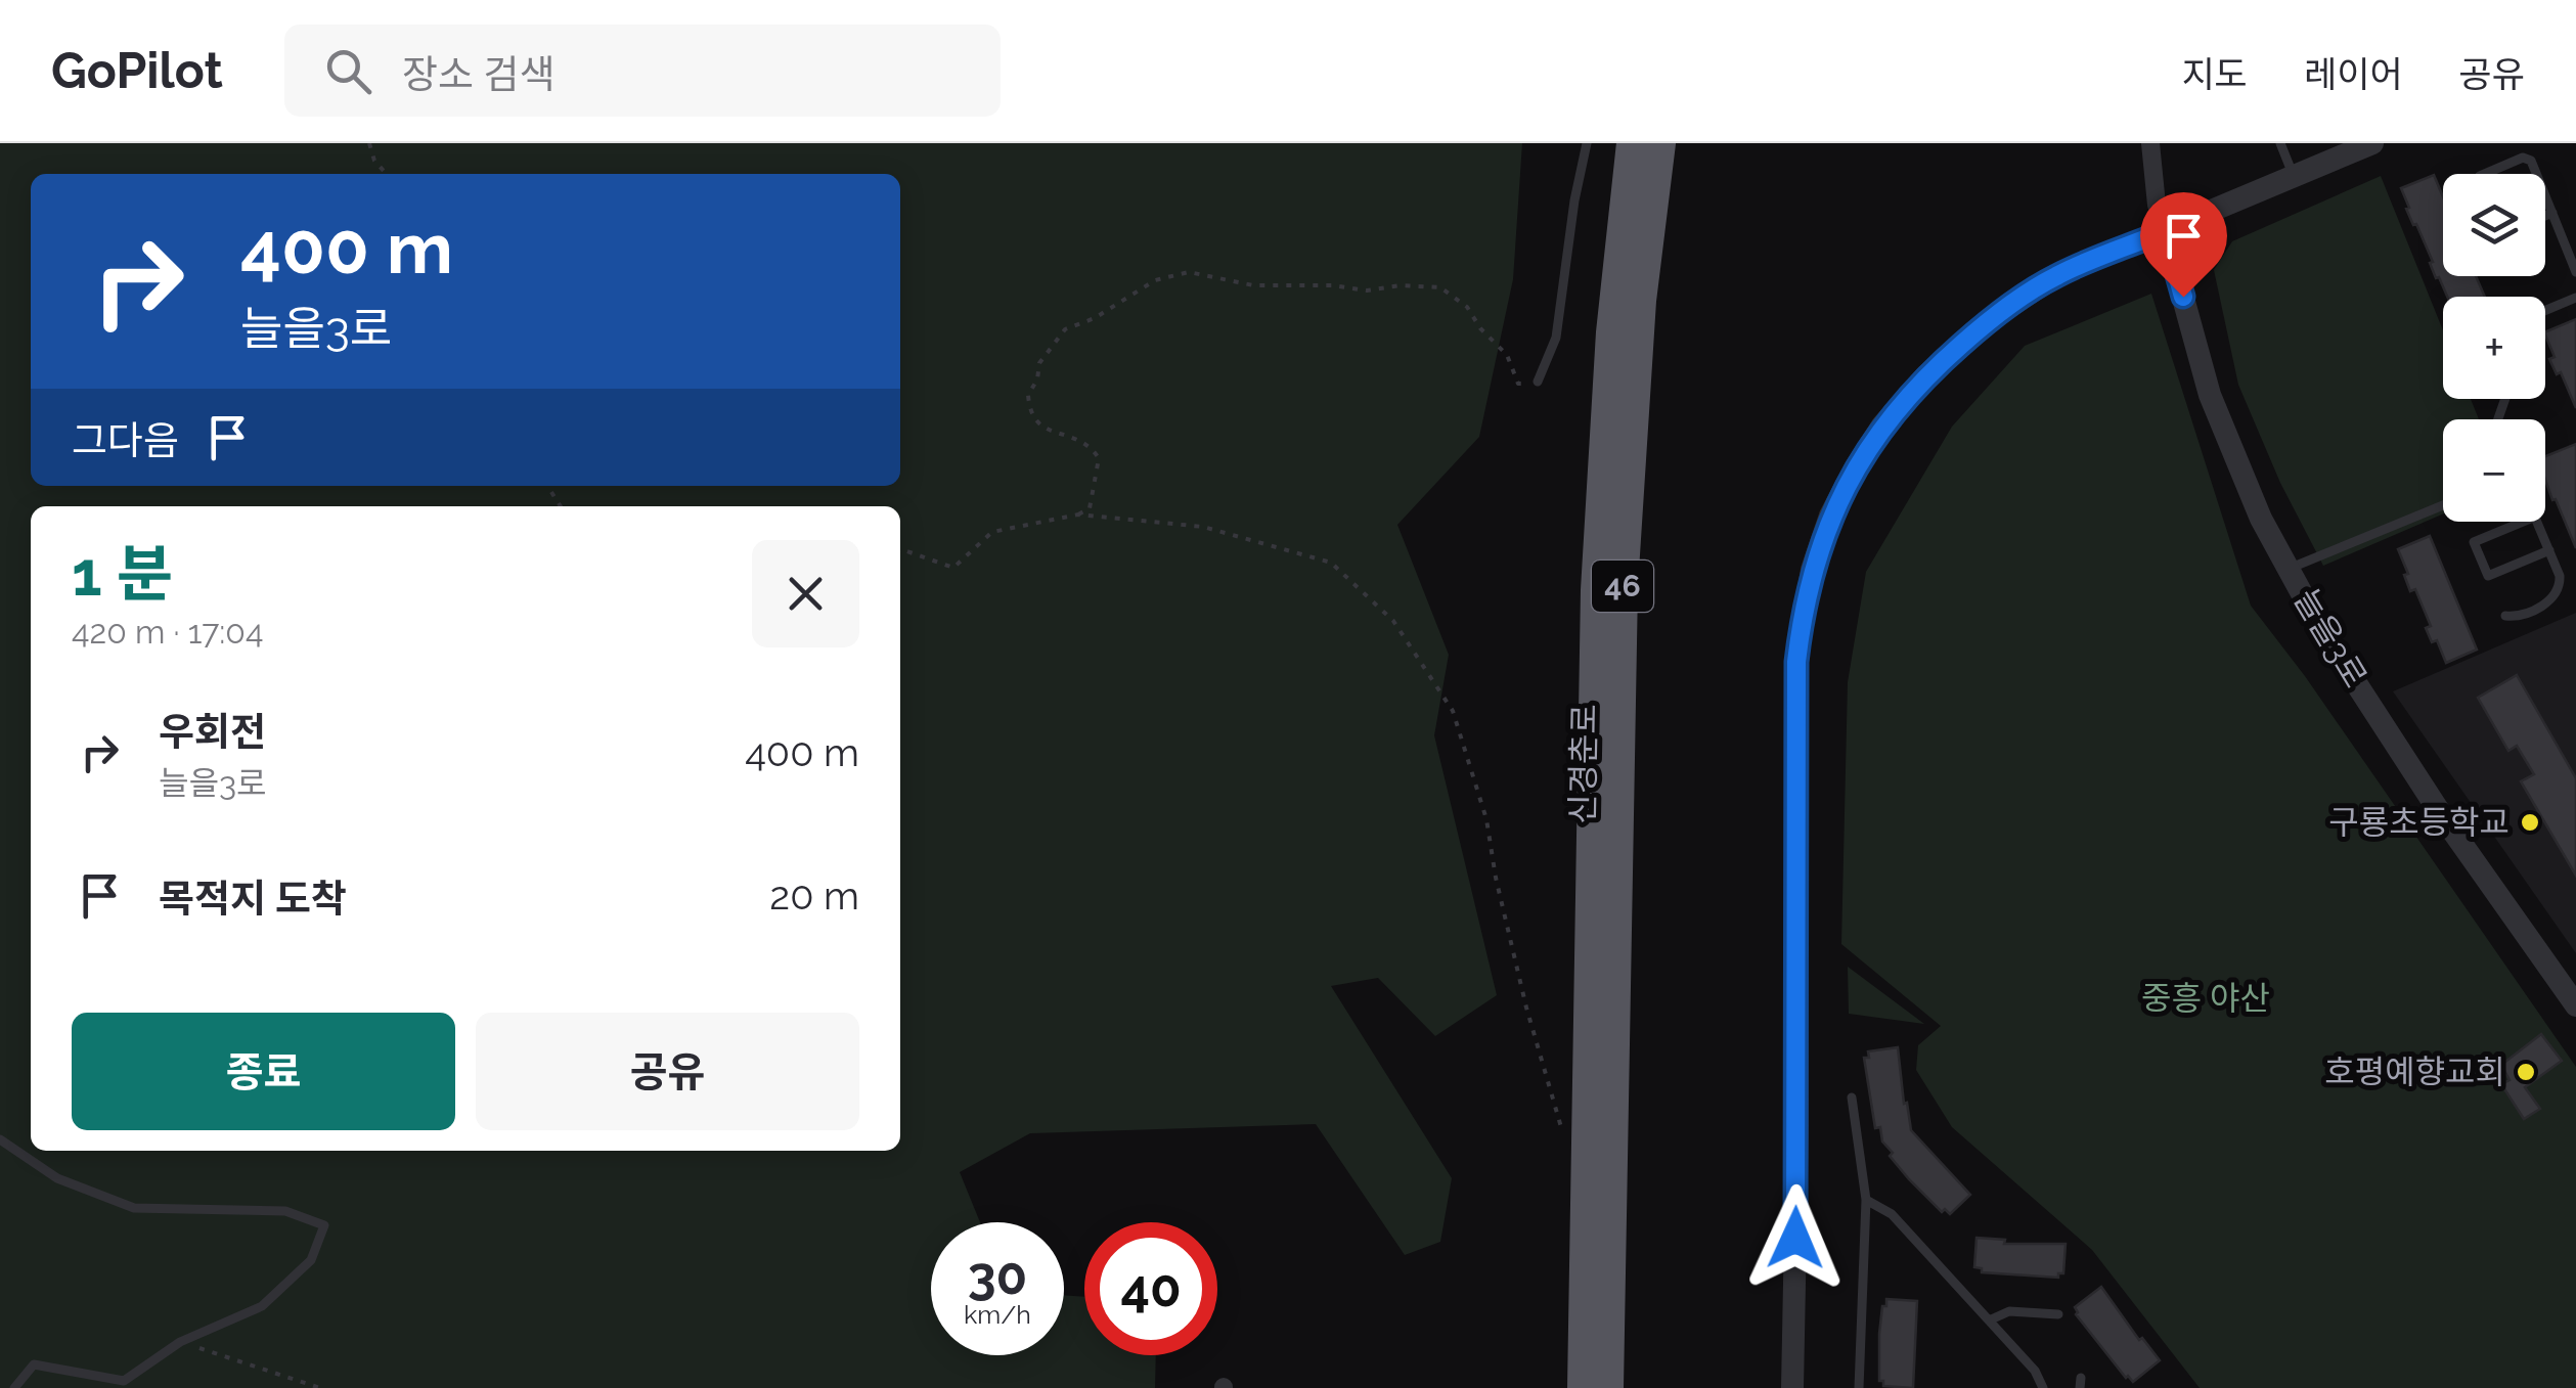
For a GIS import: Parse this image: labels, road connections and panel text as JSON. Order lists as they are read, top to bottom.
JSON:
{
  "streets": {
    "highway": ["46", "신경춘로"],
    "street": ["늘을3로"]
  },
  "parks": ["중흥 야산"],
  "places": ["구룡초등학교", "호평예향교회"],
  "page": {
    "header": "GoPilot",
    "search": "장소 검색",
    "nav": ["지도", "레이어", "공유"],
    "map_buttons": ["+", "−"],
    "turn": ["400 m", "늘을3로"],
    "then": "그다음",
    "heading": ["1 분", "420 m · 17:04"],
    "list": [
      {
        "name": "우회전",
        "note": "늘을3로",
        "value": "400 m"
      },
      {
        "name": "목적지 도착",
        "value": "20 m"
      }
    ],
    "buttons": ["종료", "공유"],
    "speed": "30 km/h",
    "limit": "40"
  }
}
